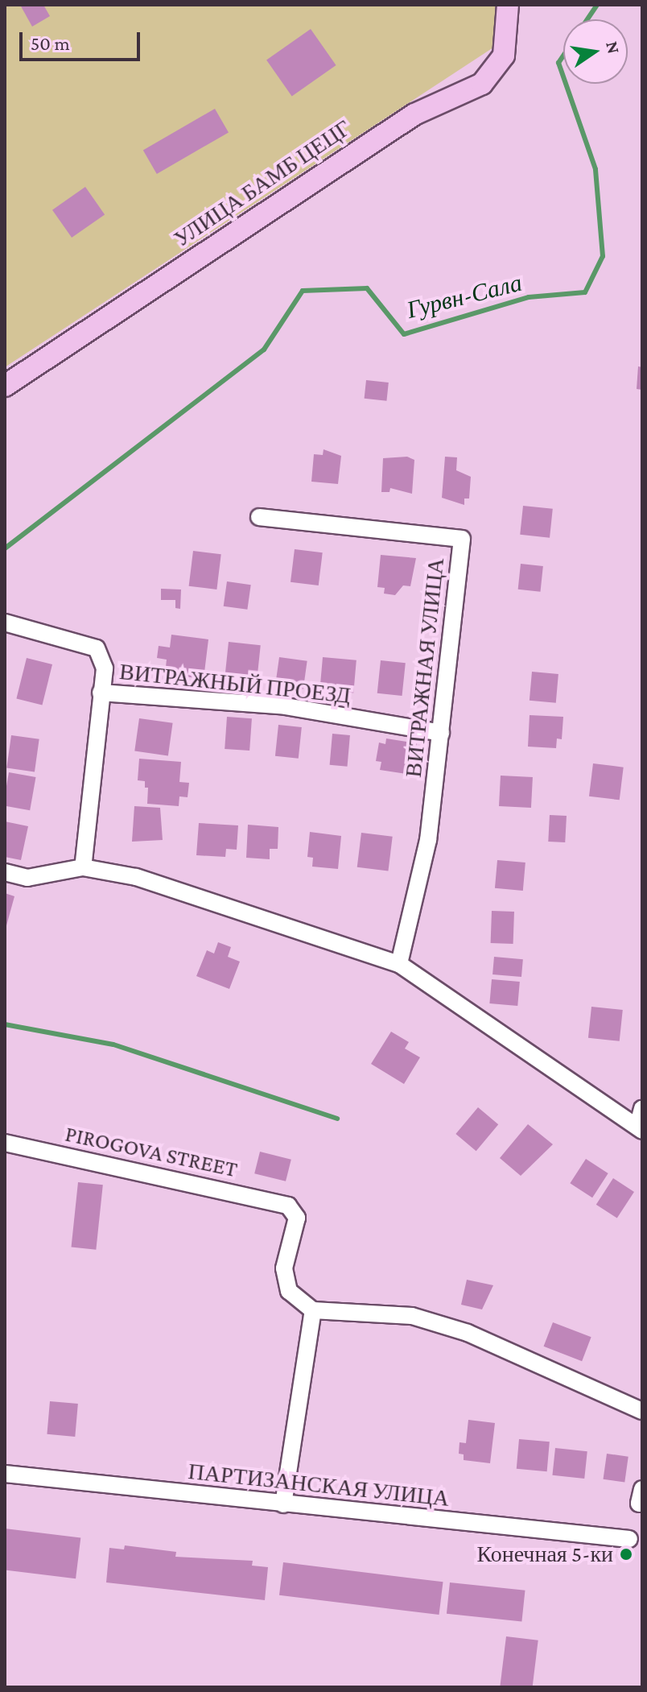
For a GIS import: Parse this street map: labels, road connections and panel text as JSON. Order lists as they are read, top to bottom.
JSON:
{
  "streets": {
    "main road": ["УЛИЦА БАМБ ЦЕЦГ"],
    "street": [
      "ВИТРАЖНАЯ УЛИЦА",
      "ВИТРАЖНЫЙ ПРОЕЗД",
      "PIROGOVA STREET",
      "ПАРТИЗАНСКАЯ УЛИЦА"
    ]
  },
  "crossings": [
    ["ВИТРАЖНАЯ УЛИЦА", "ВИТРАЖНЫЙ ПРОЕЗД"]
  ],
  "water": ["Гурвн-Сала"],
  "places": ["Конечная 5-ки"],
  "scale_bar": "50 m",
  "north": "right"
}
